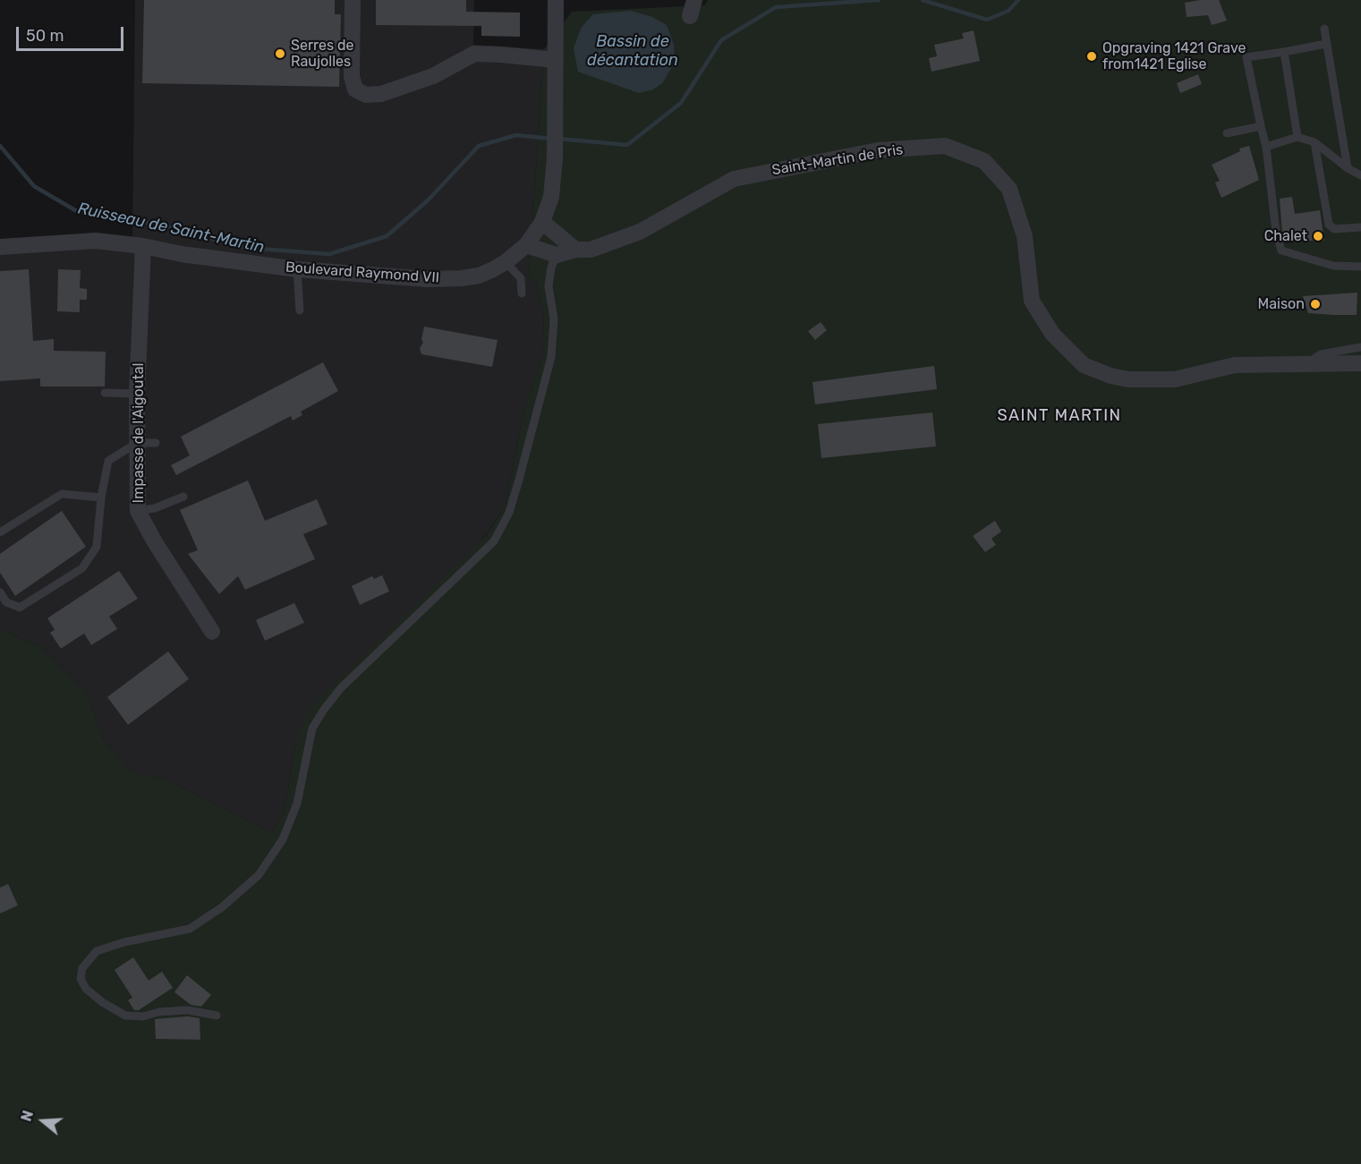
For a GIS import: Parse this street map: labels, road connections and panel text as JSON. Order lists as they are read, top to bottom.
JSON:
{
  "streets": {
    "street": ["Saint-Martin de Pris", "Boulevard Raymond VII", "Impasse de l'Aigoutal"]
  },
  "crossings": [
    ["Boulevard Raymond VII", "Impasse de l'Aigoutal"]
  ],
  "districts": ["SAINT MARTIN"],
  "water": ["Bassin de décantation", "Ruisseau de Saint-Martin"],
  "places": [
    "Serres de Raujolles",
    "Opgraving 1421 Grave from1421 Eglise",
    "Chalet",
    "Maison"
  ],
  "scale_bar": "50 m",
  "north": "left"
}
